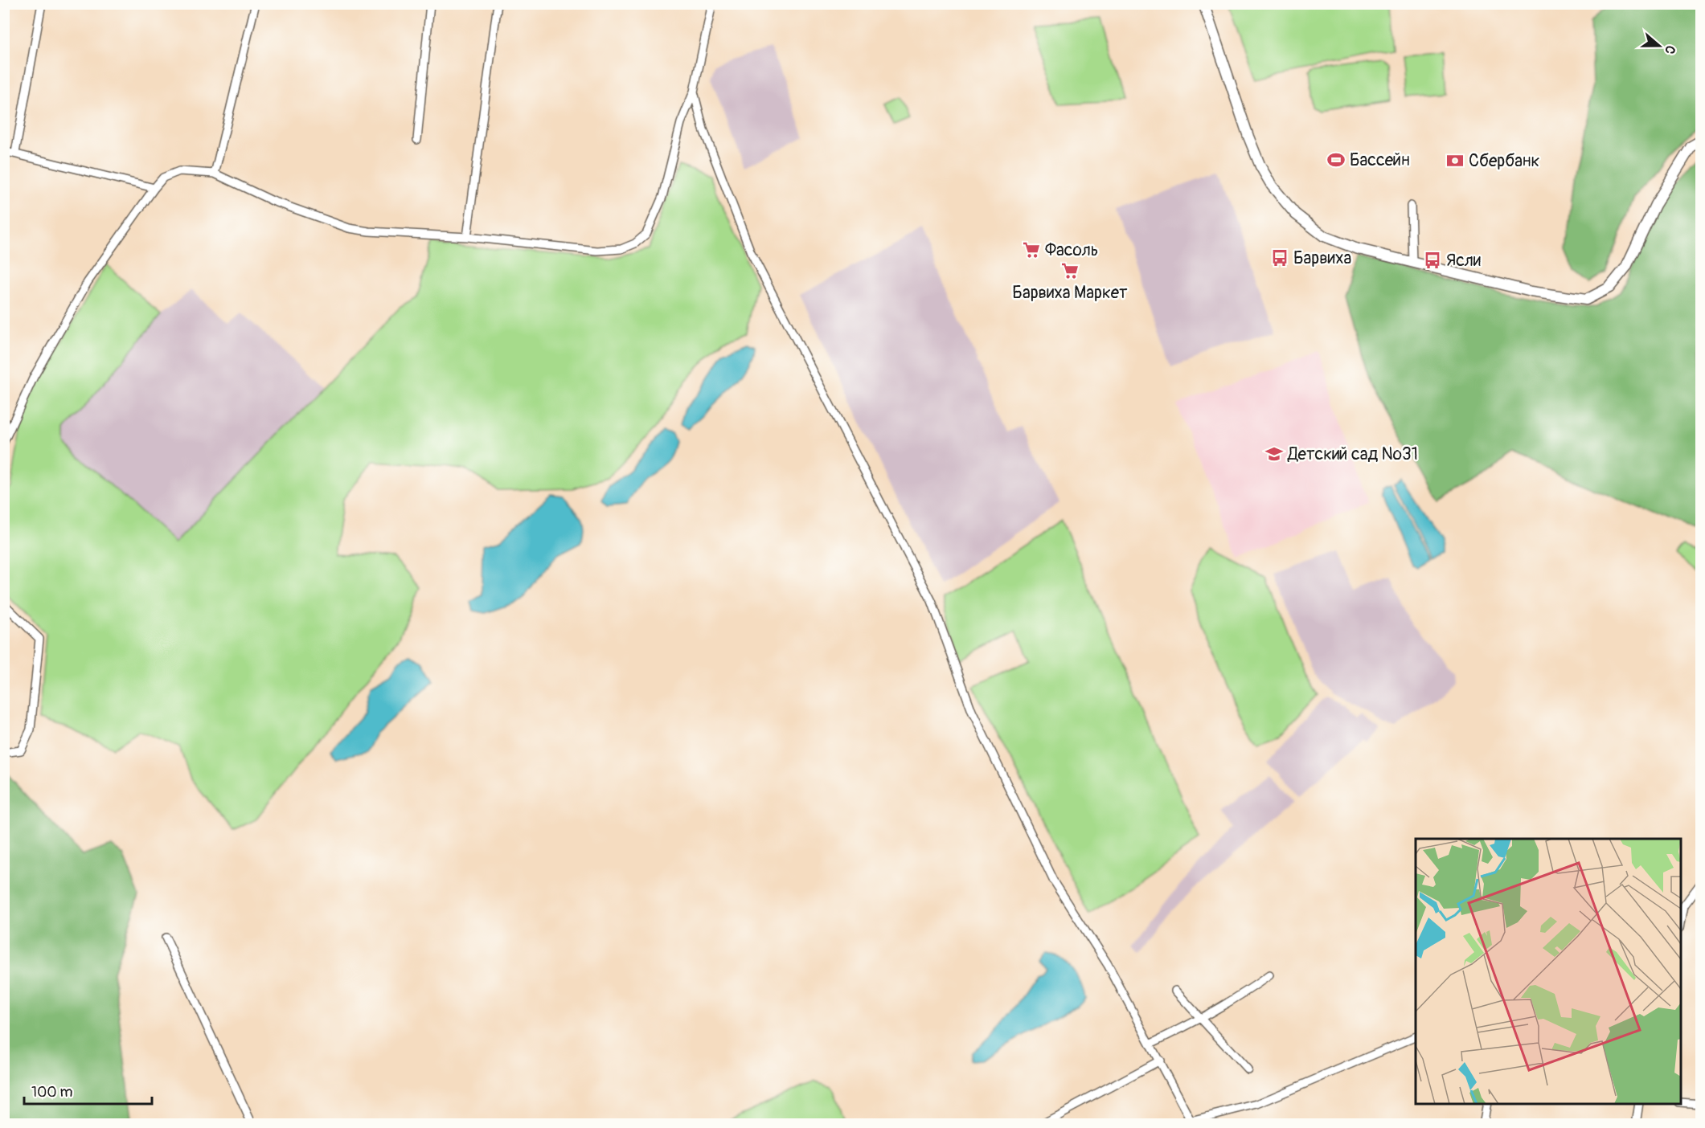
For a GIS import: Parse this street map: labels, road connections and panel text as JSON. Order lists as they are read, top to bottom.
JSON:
{
  "places": {
    "sports": ["Бассейн"],
    "bank": ["Сбербанк"],
    "supermarket": ["Фасоль", "Барвиха Маркет"],
    "bus stop": ["Барвиха", "Ясли"],
    "school or university": ["Детский сад №31"]
  },
  "scale_bar": "100 m",
  "north": "right"
}
